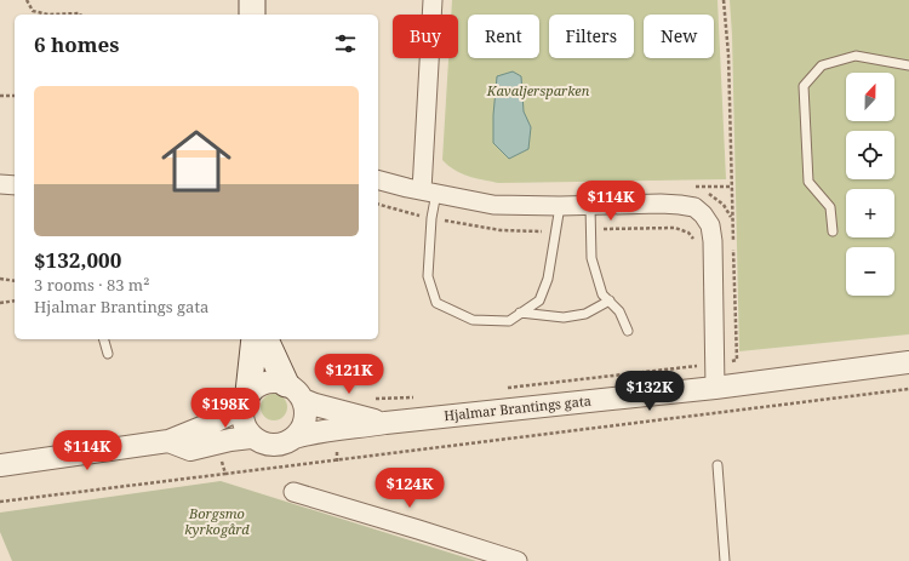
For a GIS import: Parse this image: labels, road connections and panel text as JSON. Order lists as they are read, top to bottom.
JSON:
{
  "streets": {
    "street": ["Hjalmar Brantings gata"]
  },
  "parks": ["Kavaljersparken", "Borgsmo kyrkogård"],
  "north": "top",
  "page": {
    "chip": [
      "Buy",
      "Rent",
      "Filters",
      "New"
    ],
    "heading": "6 homes",
    "map_buttons": ["+", "−"],
    "list": [
      {
        "name": "$132,000",
        "note": "3 rooms · 83 m² · Hjalmar Brantings gata"
      }
    ],
    "price": [
      "$114K",
      "$121K",
      "$132K",
      "$198K",
      "$114K",
      "$124K"
    ]
  }
}
